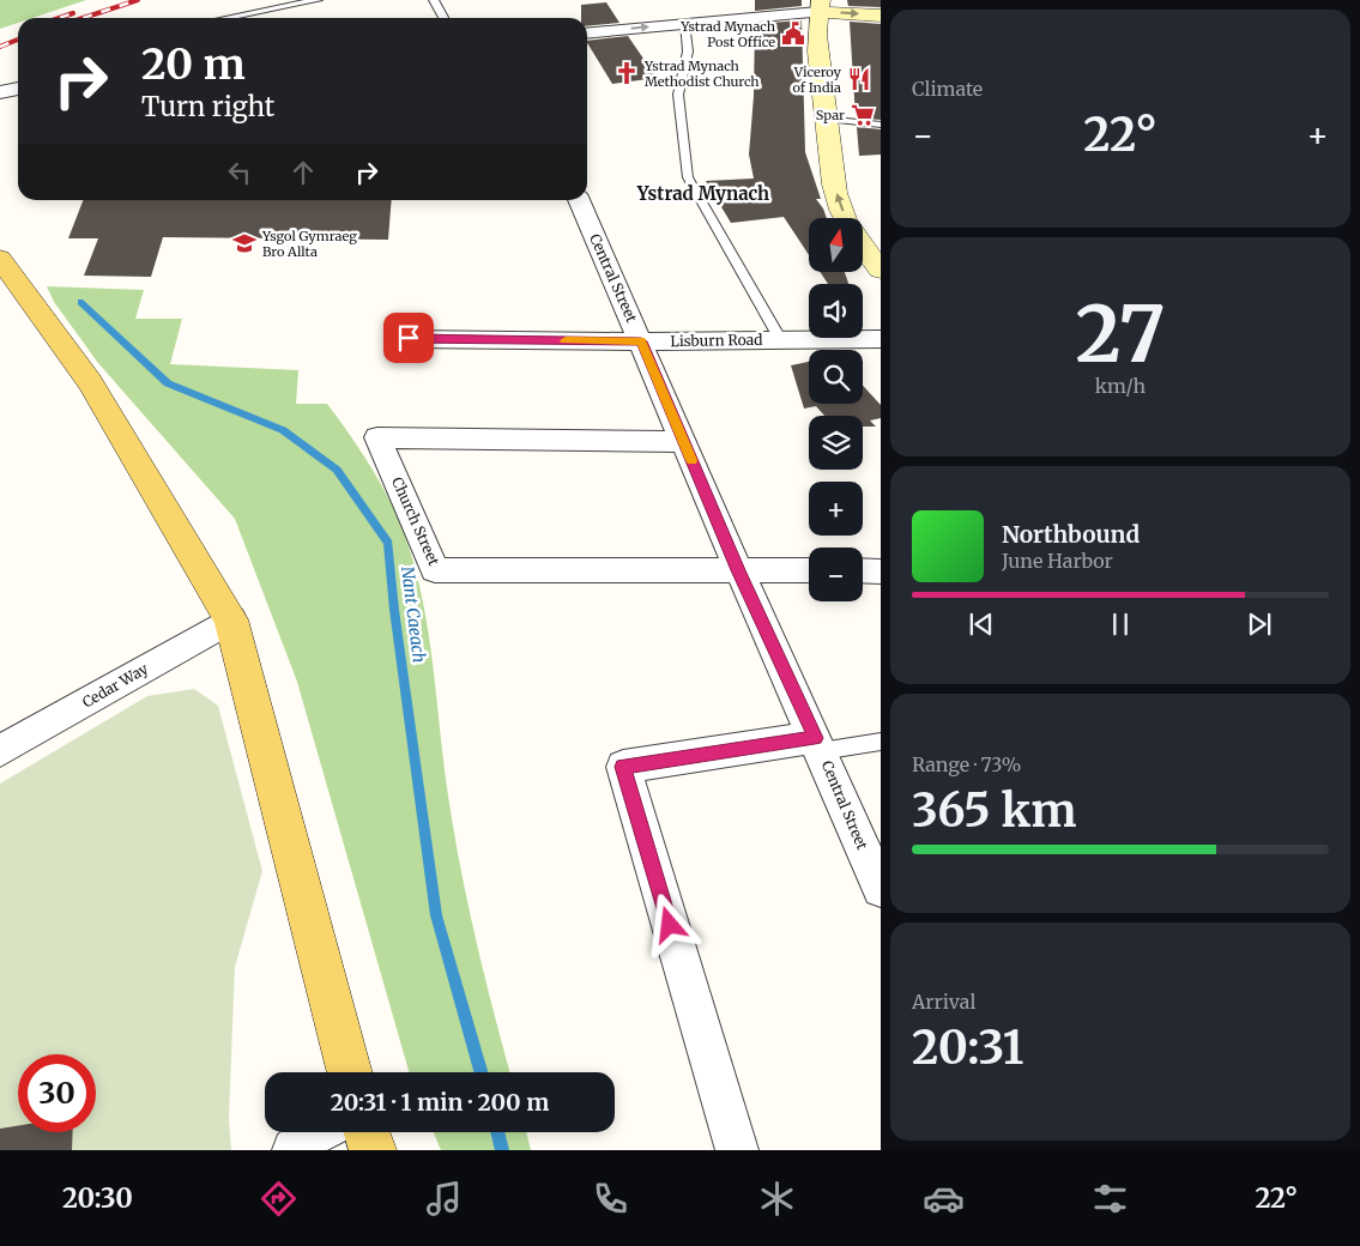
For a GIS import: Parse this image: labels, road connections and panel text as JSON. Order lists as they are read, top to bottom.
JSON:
{
  "streets": {
    "street": [
      "Central Street",
      "Lisburn Road",
      "Church Street",
      "Cedar Way"
    ]
  },
  "crossings": [
    ["Central Street", "Lisburn Road"],
    ["Central Street", "Church Street"]
  ],
  "districts": ["Ystrad Mynach"],
  "water": ["Nant Caeach"],
  "places": {
    "public building": ["Ystrad Mynach Post Office"],
    "church": ["Ystrad Mynach Methodist Church"],
    "restaurant": ["Viceroy of India"],
    "supermarket": ["Spar"],
    "school or university": ["Ysgol Gymraeg Bro Allta"]
  },
  "north": "top",
  "page": {
    "tile": [
      "Climate",
      ["27", "km/h"],
      ["Range · 73%", "365 km"],
      ["Arrival", "20:31"]
    ],
    "turn": ["20 m", "Turn right"],
    "heat": ["−", "22°", "+"],
    "map_buttons": ["+", "−"],
    "song": ["Northbound", "June Harbor"],
    "limit": "30",
    "trip": "20:31 · 1 min · 200 m",
    "tabs": ["20:30", "22°"]
  }
}
